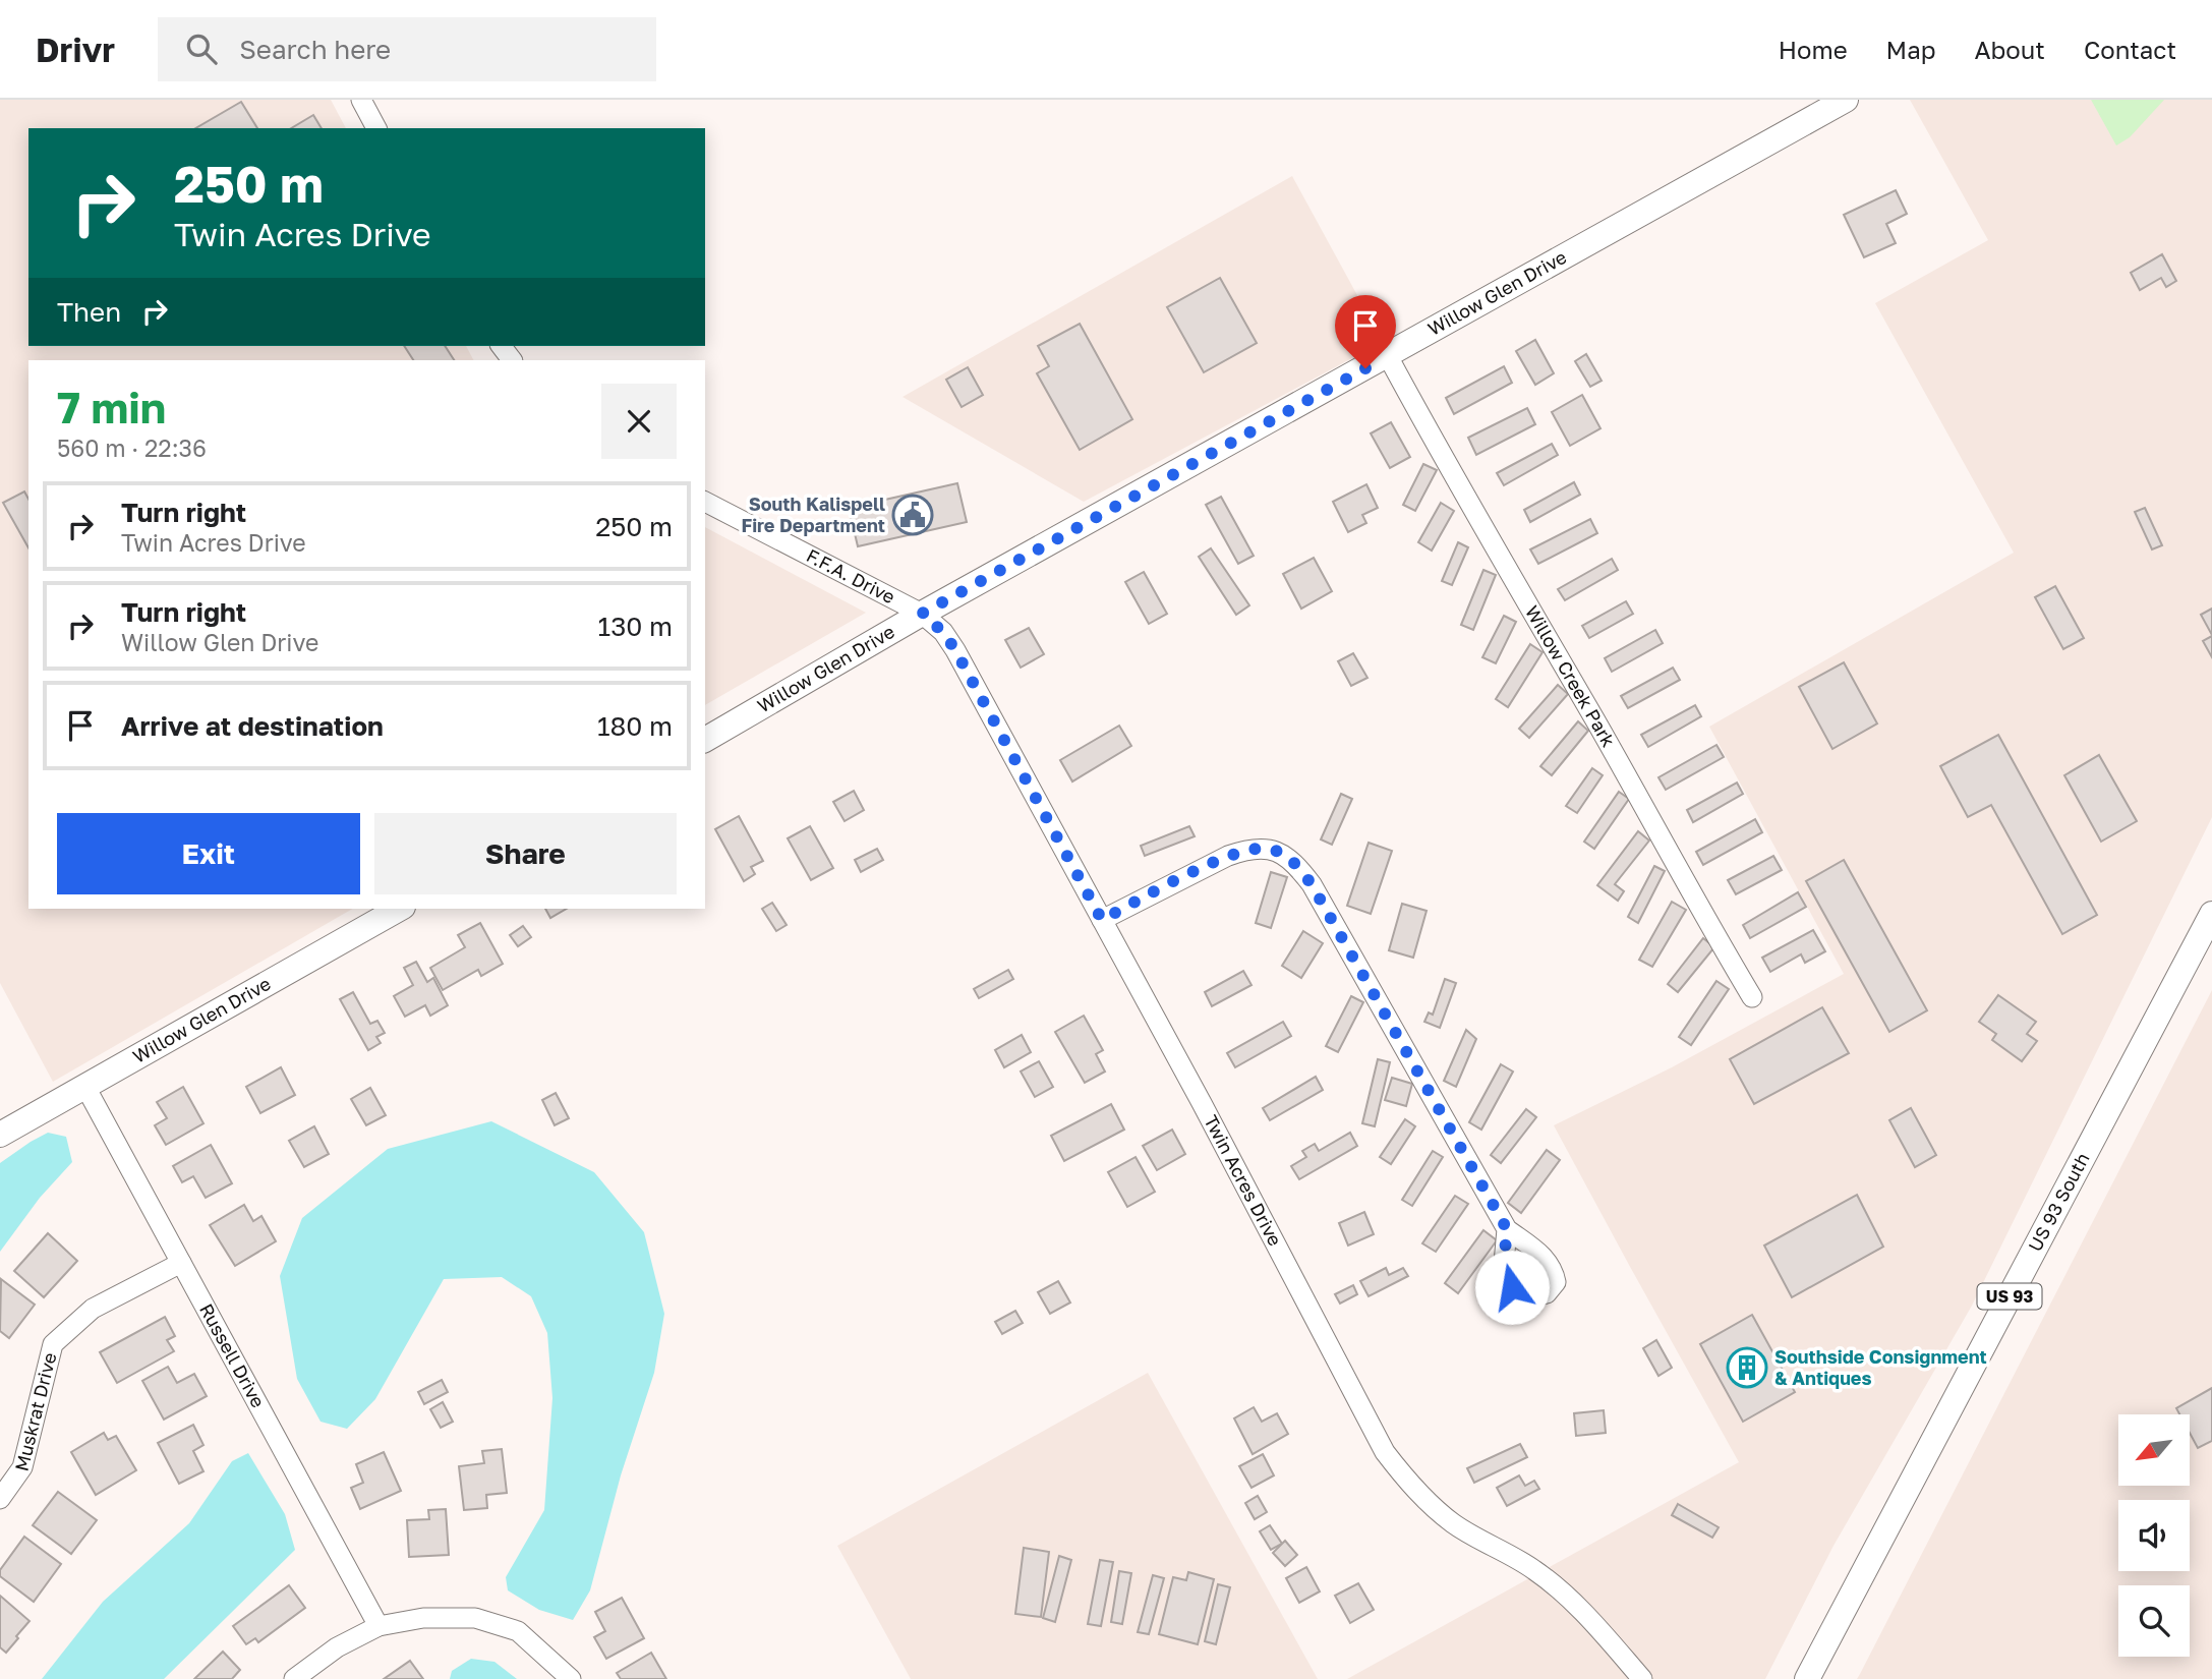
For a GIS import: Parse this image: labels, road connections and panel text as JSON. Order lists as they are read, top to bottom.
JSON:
{
  "streets": {
    "main road": ["Willow Glen Drive", "US 93 South", "US 93"],
    "street": [
      "F.F.A. Drive",
      "Willow Creek Park",
      "Twin Acres Drive",
      "Russell Drive",
      "Muskrat Drive"
    ]
  },
  "crossings": [
    ["Willow Glen Drive", "F.F.A. Drive"],
    ["Willow Glen Drive", "Willow Creek Park"],
    ["Willow Glen Drive", "Twin Acres Drive"],
    ["Willow Glen Drive", "Russell Drive"],
    ["F.F.A. Drive", "Twin Acres Drive"],
    ["Russell Drive", "Muskrat Drive"]
  ],
  "places": {
    "public building": ["South Kalispell Fire Department"],
    "building": ["Southside Consignment & Antiques"]
  },
  "north": "bottom left",
  "page": {
    "header": "Drivr",
    "search": "Search here",
    "nav": [
      "Home",
      "Map",
      "About",
      "Contact"
    ],
    "turn": ["250 m", "Twin Acres Drive"],
    "then": "Then",
    "heading": ["7 min", "560 m · 22:36"],
    "list": [
      {
        "name": "Turn right",
        "note": "Twin Acres Drive",
        "value": "250 m"
      },
      {
        "name": "Turn right",
        "note": "Willow Glen Drive",
        "value": "130 m"
      },
      {
        "name": "Arrive at destination",
        "value": "180 m"
      }
    ],
    "buttons": ["Exit", "Share"]
  }
}
